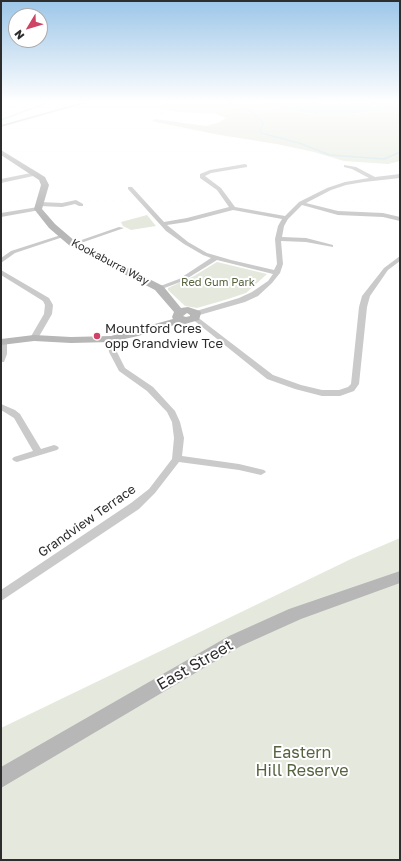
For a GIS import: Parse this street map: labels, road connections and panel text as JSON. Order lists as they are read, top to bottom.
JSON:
{
  "streets": {
    "street": ["Kookaburra Way", "Grandview Terrace", "East Street"]
  },
  "parks": ["Red Gum Park", "Eastern Hill Reserve"],
  "places": ["Mountford Cres opp Grandview Tce"],
  "north": "bottom left"
}
